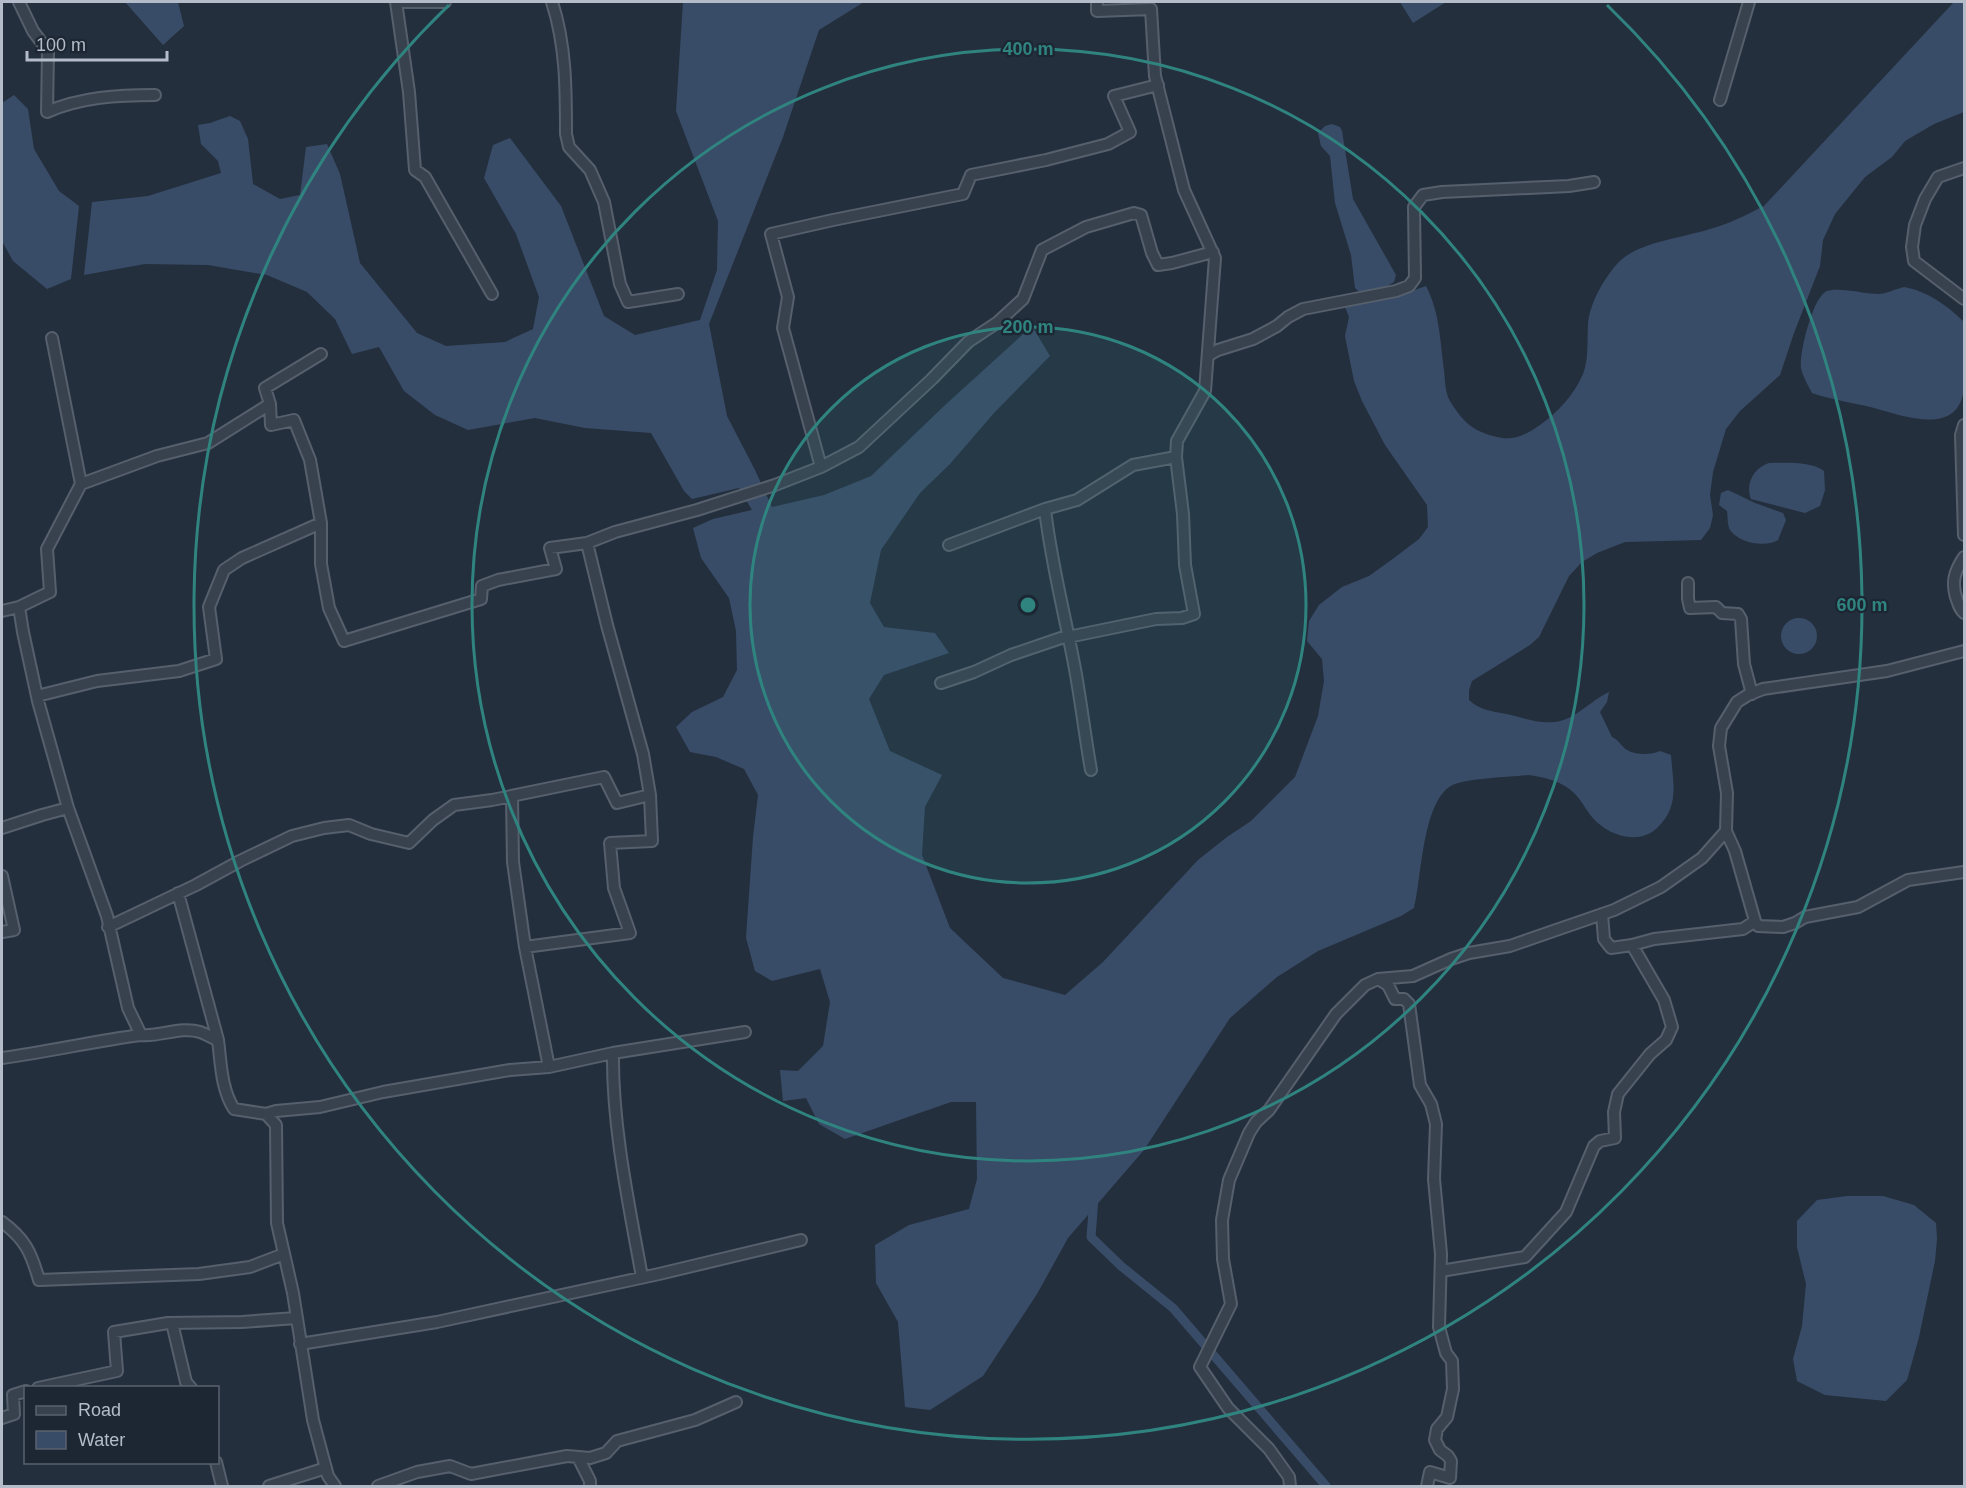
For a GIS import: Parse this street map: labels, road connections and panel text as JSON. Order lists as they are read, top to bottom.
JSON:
{
  "legend": ["Road", "Water"],
  "scale_bar": "100 m",
  "rings": ["400 m", "200 m", "600 m"]
}
